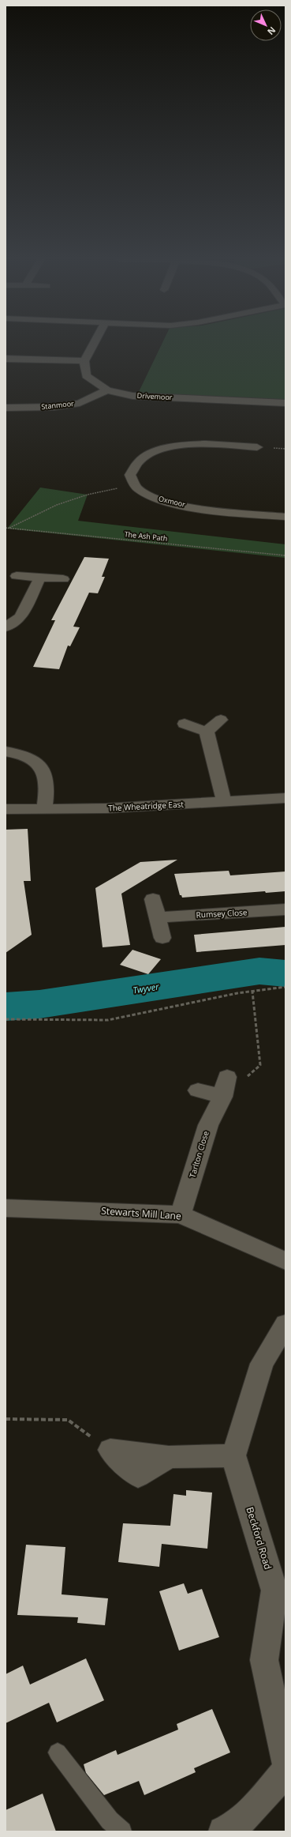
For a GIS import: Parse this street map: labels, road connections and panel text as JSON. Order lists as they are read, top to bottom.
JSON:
{
  "streets": {
    "street": [
      "Drivemoor",
      "Stanmoor",
      "Oxmoor",
      "The Wheatridge East",
      "Rumsey Close",
      "Tarlton Close",
      "Stewarts Mill Lane",
      "Beckford Road"
    ],
    "path": ["The Ash Path"]
  },
  "crossings": [
    ["Drivemoor", "Stanmoor"],
    ["Tarlton Close", "Stewarts Mill Lane"]
  ],
  "water": ["Twyver"],
  "north": "bottom right"
}
